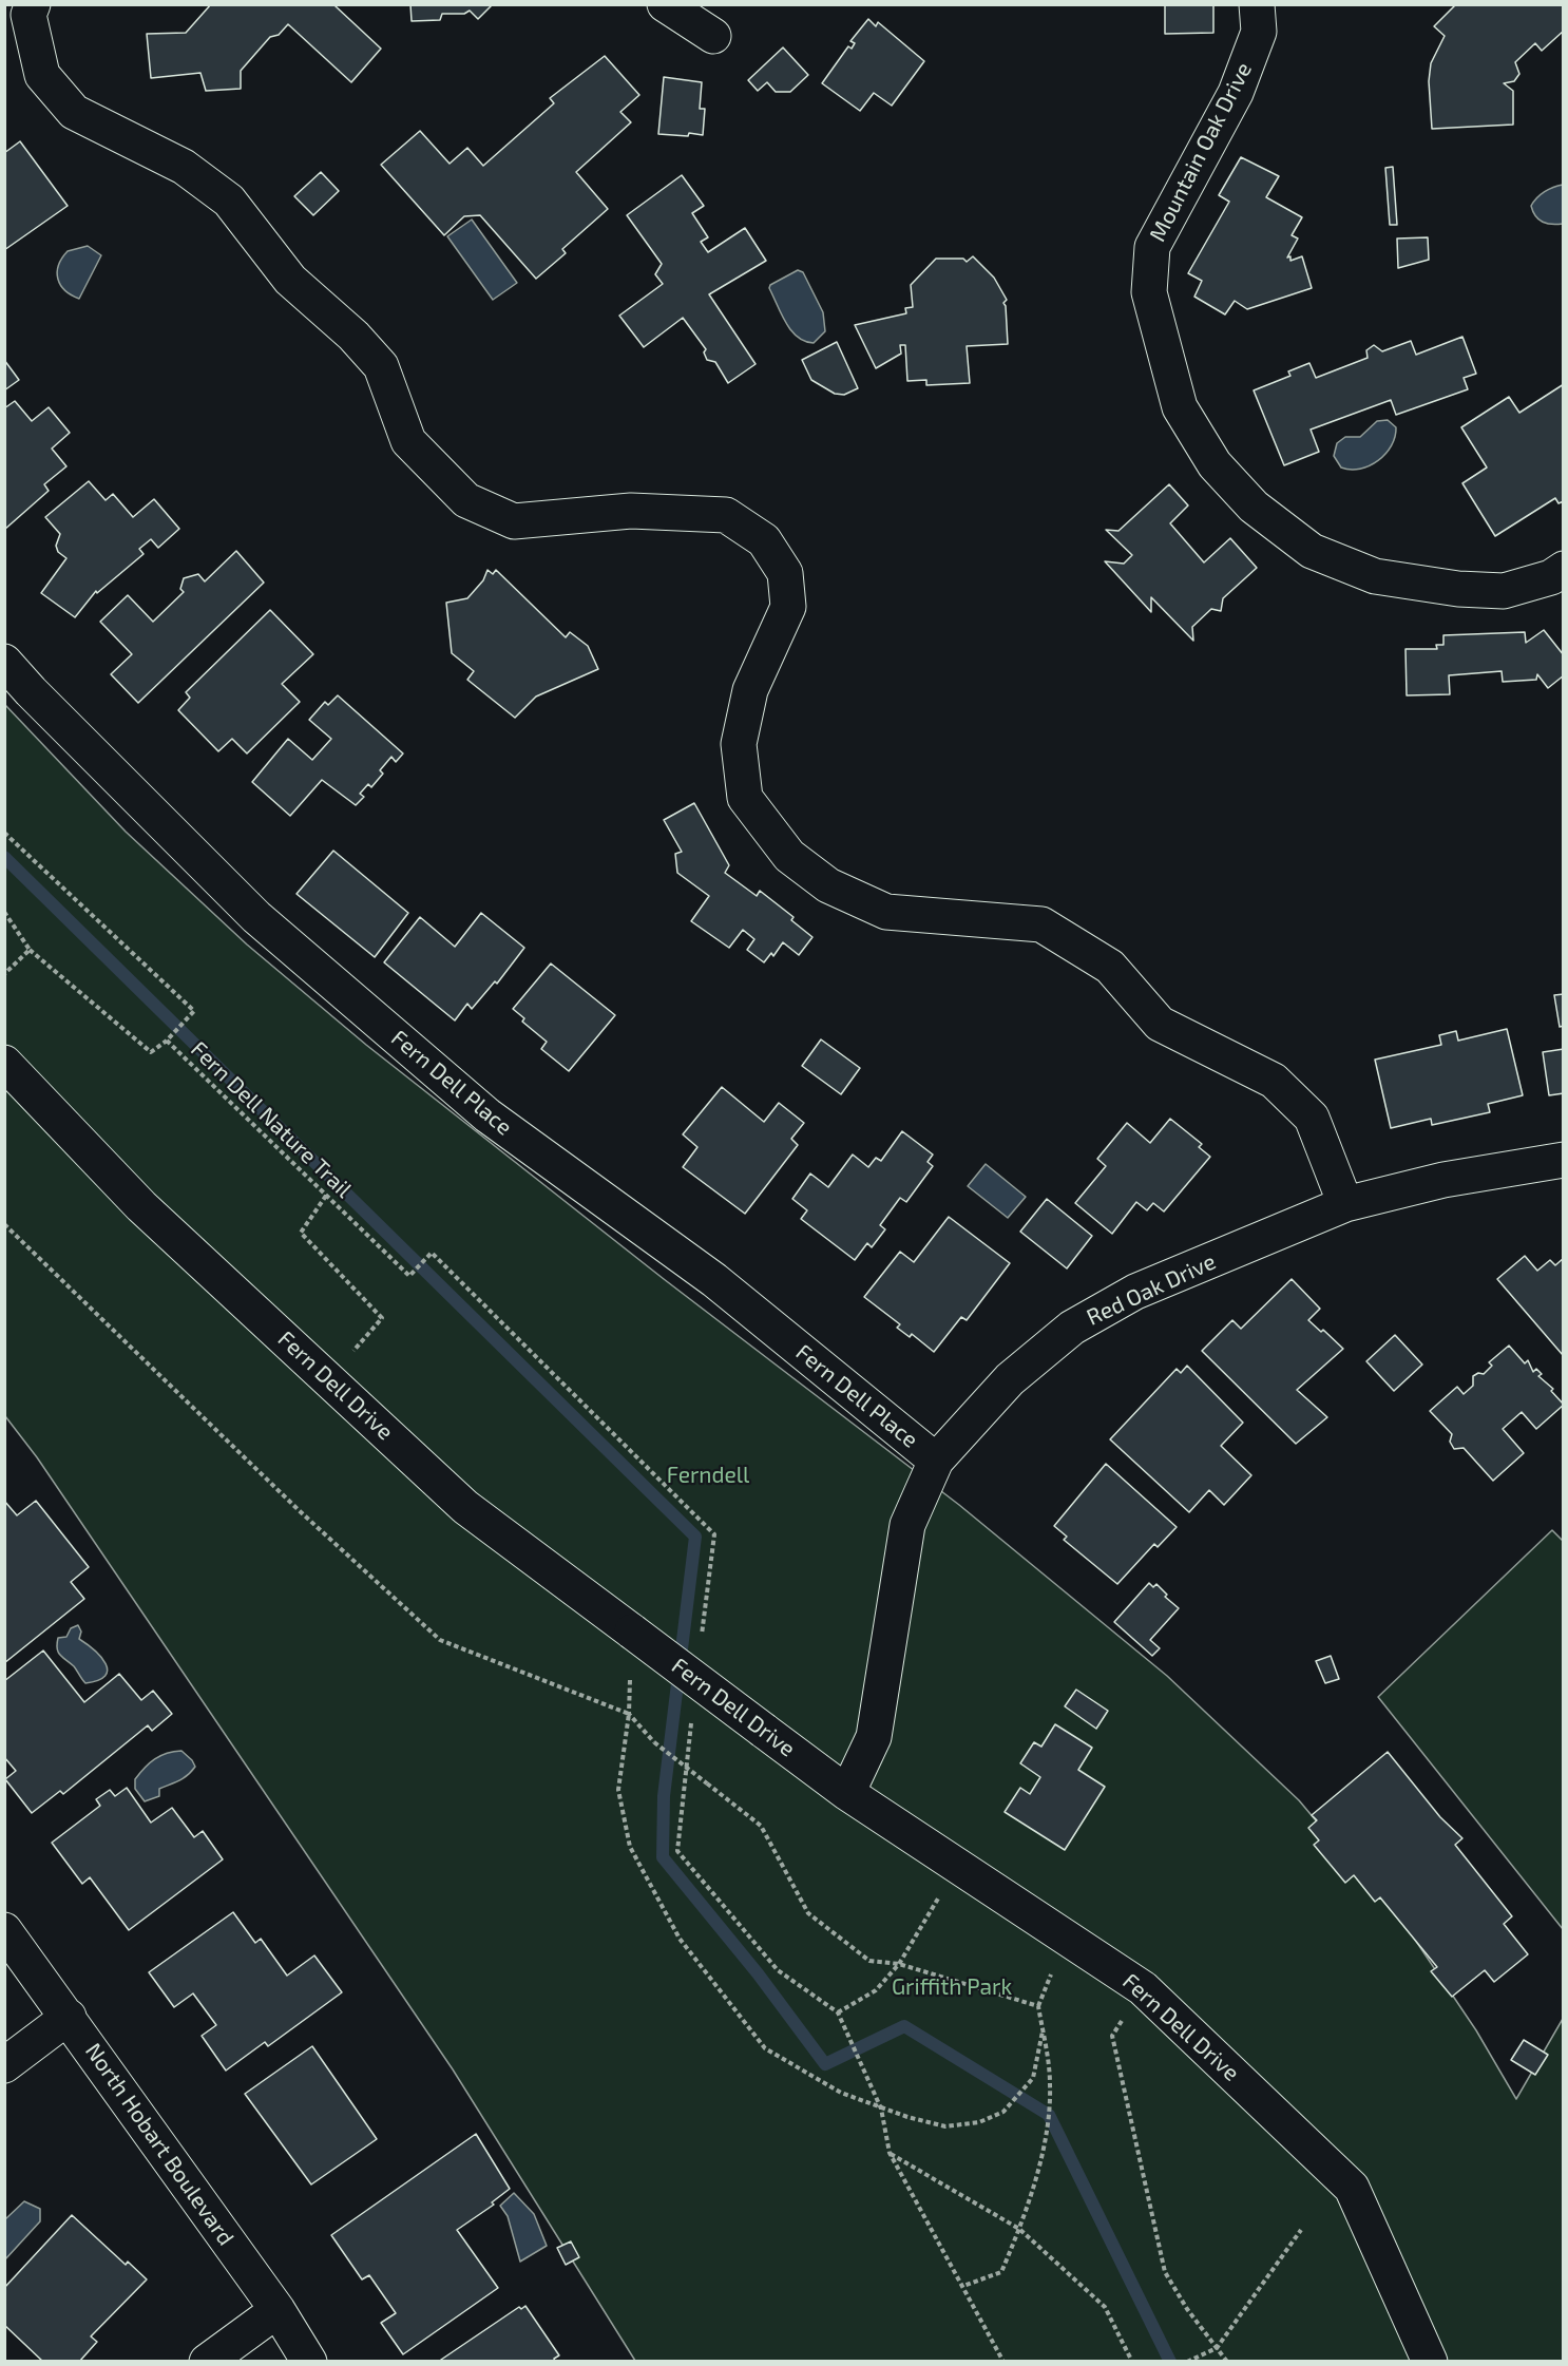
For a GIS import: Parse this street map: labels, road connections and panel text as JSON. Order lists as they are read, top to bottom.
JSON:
{
  "streets": {
    "street": [
      "Mountain Oak Drive",
      "Fern Dell Place",
      "Red Oak Drive",
      "Fern Dell Drive",
      "North Hobart Boulevard"
    ],
    "path": ["Fern Dell Nature Trail"]
  },
  "crossings": [
    ["Fern Dell Place", "Red Oak Drive"],
    ["Red Oak Drive", "Fern Dell Drive"]
  ],
  "parks": ["Ferndell", "Griffith Park"]
}
